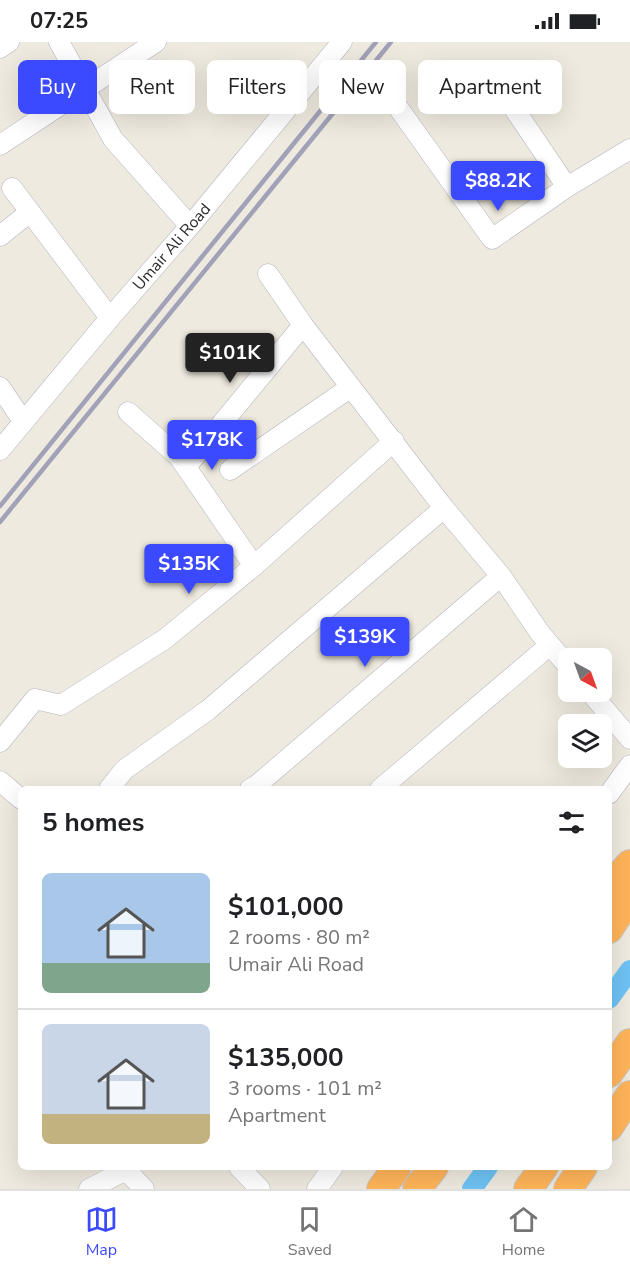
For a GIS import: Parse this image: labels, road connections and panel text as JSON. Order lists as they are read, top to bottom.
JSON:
{
  "streets": {
    "street": ["Umair Ali Road"]
  },
  "north": "bottom right",
  "page": {
    "status": "07:25",
    "chip": [
      "Buy",
      "Rent",
      "Filters",
      "New",
      "Apartment"
    ],
    "price": [
      "$88.2K",
      "$101K",
      "$178K",
      "$135K",
      "$139K"
    ],
    "heading": "5 homes",
    "list": [
      {
        "name": "$101,000",
        "note": "2 rooms · 80 m² · Umair Ali Road"
      },
      {
        "name": "$135,000",
        "note": "3 rooms · 101 m² · Apartment"
      }
    ],
    "tabs": ["Map", "Saved", "Home"]
  }
}
